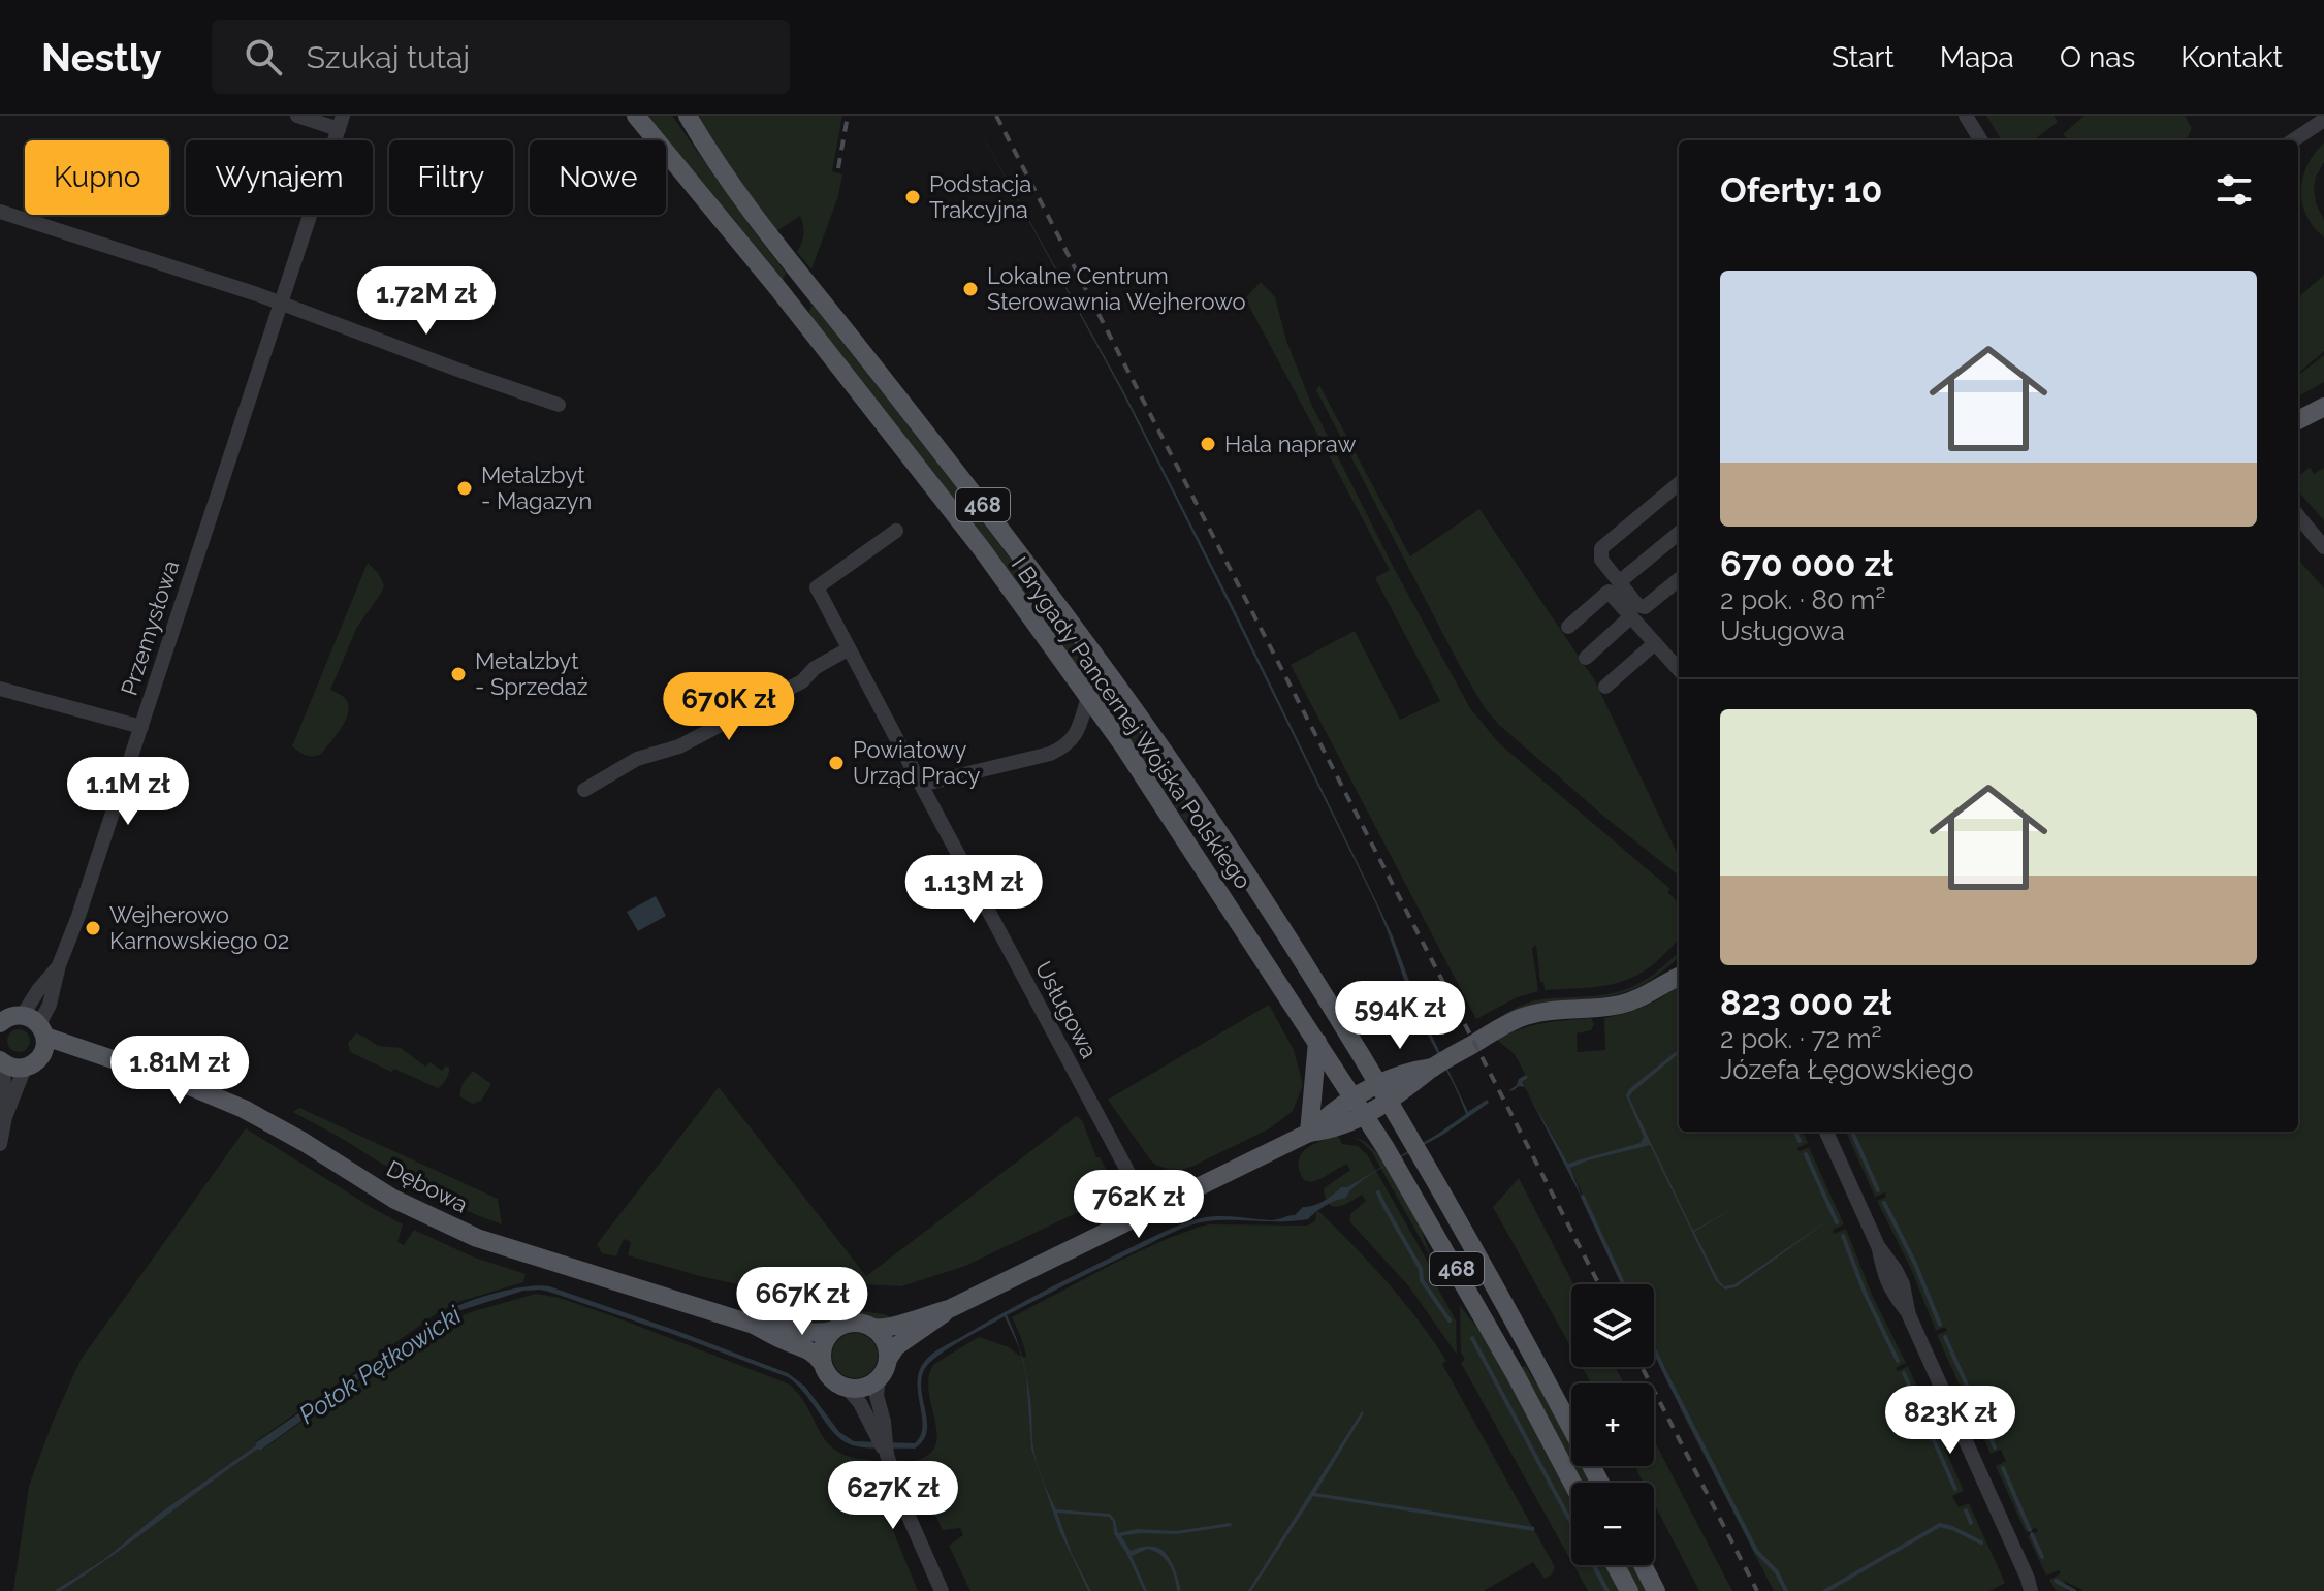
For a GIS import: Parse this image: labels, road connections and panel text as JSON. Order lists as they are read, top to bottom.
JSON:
{
  "streets": {
    "main road": ["468", "I Brygady Pancernej Wojska Polskiego", "Dębowa"],
    "street": ["Przemysłowa", "Usługowa"]
  },
  "crossings": [
    ["Przemysłowa", "Dębowa"]
  ],
  "water": ["Potok Pętkowicki"],
  "places": [
    "Podstacja Trakcyjna",
    "Lokalne Centrum Sterowawnia Wejherowo",
    "Hala napraw",
    "Metalzbyt - Magazyn",
    "Metalzbyt - Sprzedaż",
    "Powiatowy Urząd Pracy",
    "Wejherowo Karnowskiego 02"
  ],
  "page": {
    "header": "Nestly",
    "search": "Szukaj tutaj",
    "nav": [
      "Start",
      "Mapa",
      "O nas",
      "Kontakt"
    ],
    "chip": [
      "Kupno",
      "Wynajem",
      "Filtry",
      "Nowe"
    ],
    "heading": "Oferty: 10",
    "list": [
      {
        "name": "670 000 zł",
        "note": "2 pok. · 80 m² · Usługowa"
      },
      {
        "name": "823 000 zł",
        "note": "2 pok. · 72 m² · Józefa Łęgowskiego"
      }
    ],
    "price": [
      "1.72M zł",
      "670K zł",
      "1.1M zł",
      "1.13M zł",
      "594K zł",
      "1.81M zł",
      "762K zł",
      "667K zł",
      "823K zł",
      "627K zł"
    ],
    "map_buttons": ["+", "−"]
  }
}
